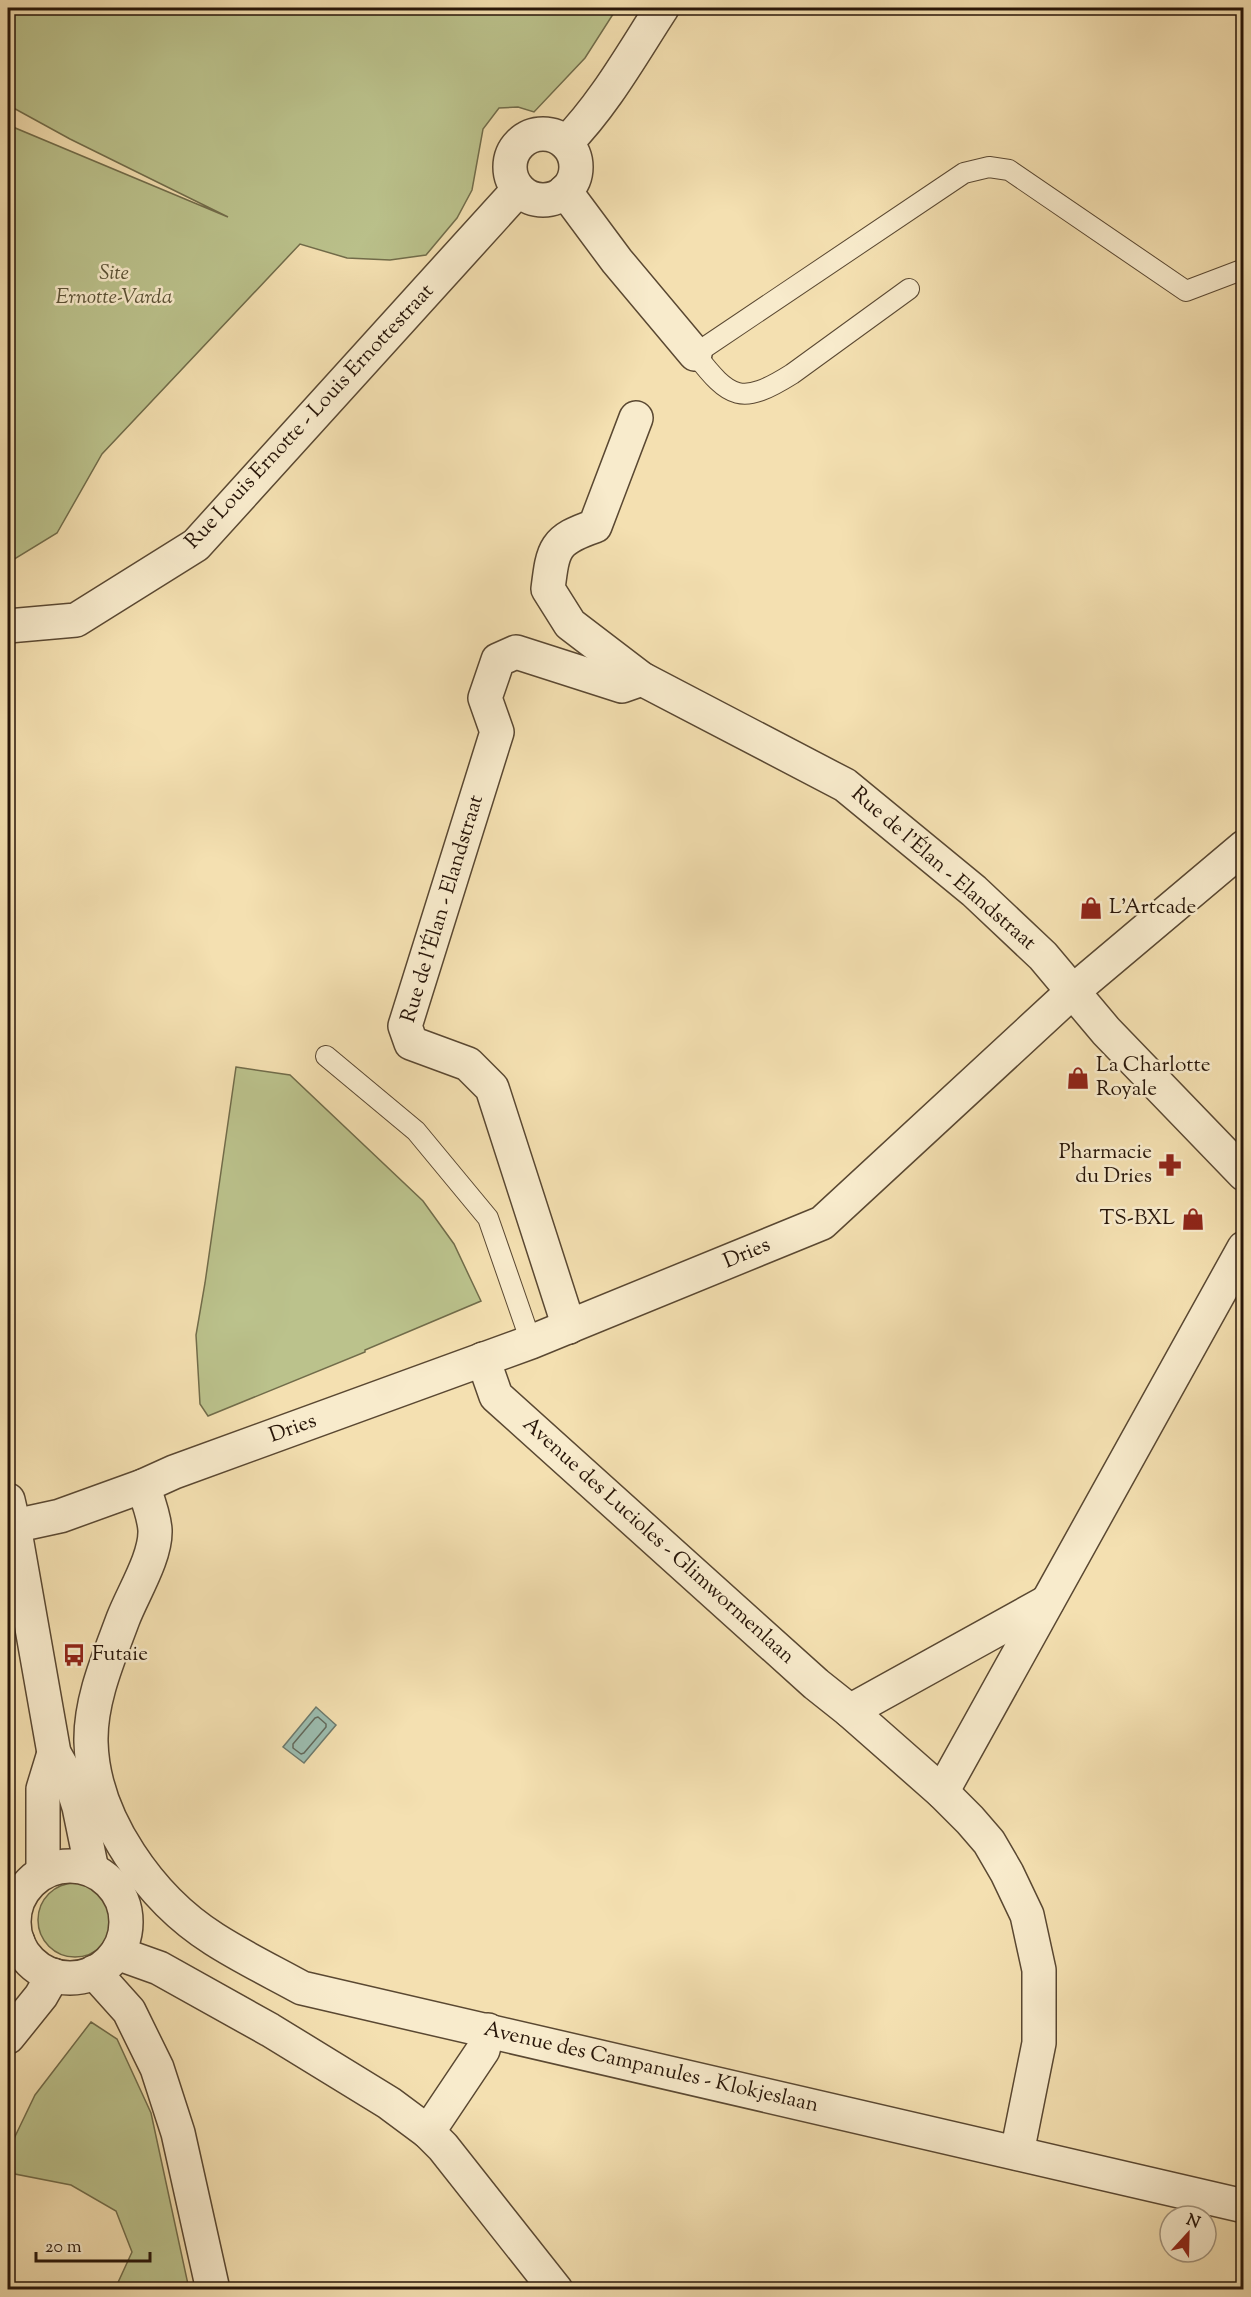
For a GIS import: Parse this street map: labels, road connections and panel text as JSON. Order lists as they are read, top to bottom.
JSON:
{
  "streets": {
    "street": [
      "Rue Louis Ernotte - Louis Ernottestraat",
      "Rue de l'Élan - Elandstraat",
      "Dries",
      "Avenue des Lucioles - Glimwormenlaan",
      "Avenue des Campanules - Klokjeslaan"
    ]
  },
  "crossings": [
    ["Rue de l'Élan - Elandstraat", "Dries"],
    ["Dries", "Avenue des Lucioles - Glimwormenlaan"],
    ["Dries", "Avenue des Campanules - Klokjeslaan"],
    ["Avenue des Lucioles - Glimwormenlaan", "Avenue des Campanules - Klokjeslaan"]
  ],
  "parks": ["Site Ernotte-Varda"],
  "places": {
    "shop": ["L'Artcade", "La Charlotte Royale", "TS-BXL"],
    "pharmacy": ["Pharmacie du Dries"],
    "bus stop": ["Futaie"]
  },
  "scale_bar": "20 m",
  "north": "top"
}
